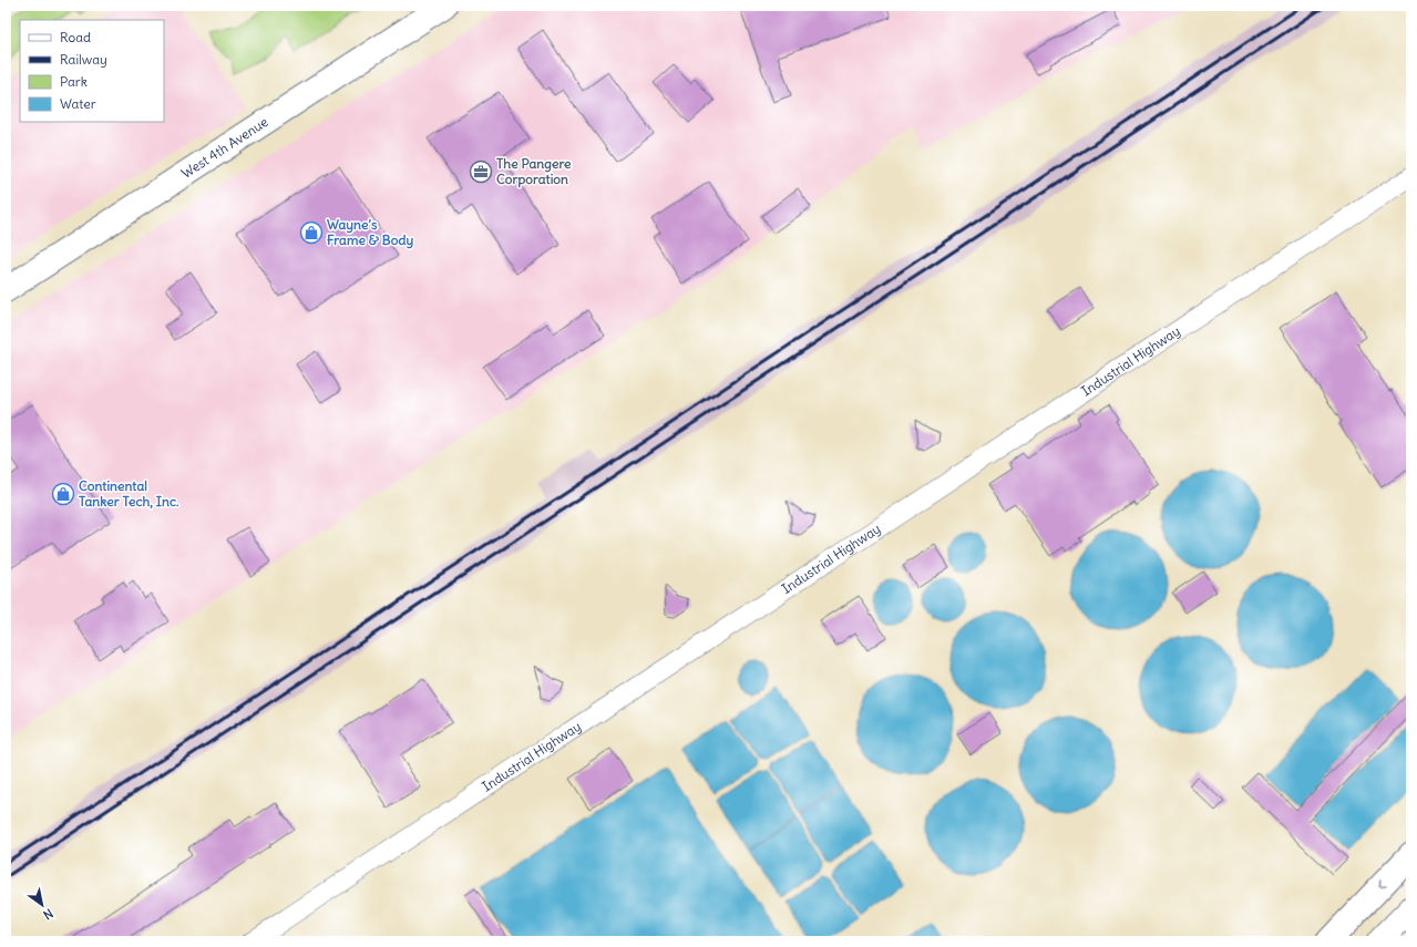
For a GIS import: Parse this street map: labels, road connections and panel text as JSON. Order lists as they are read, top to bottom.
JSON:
{
  "streets": {
    "main road": ["West 4th Avenue"],
    "street": ["Industrial Highway"]
  },
  "places": {
    "office": ["The Pangere Corporation"],
    "shop": ["Wayne’s Frame & Body", "Continental Tanker Tech, Inc."]
  },
  "legend": [
    "Road",
    "Railway",
    "Park",
    "Water"
  ],
  "north": "bottom right"
}
